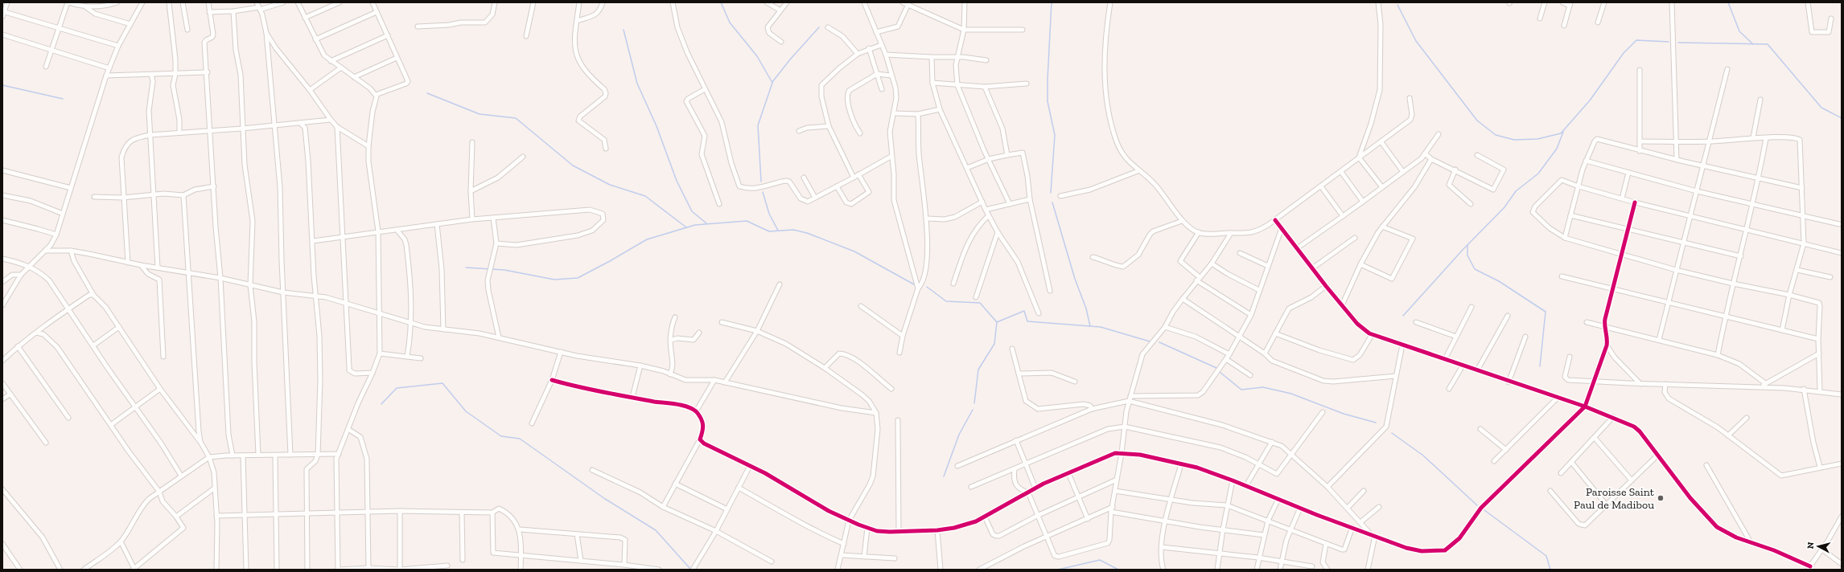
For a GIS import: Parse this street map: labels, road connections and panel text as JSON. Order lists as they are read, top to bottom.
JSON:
{
  "places": ["Paroisse Saint Paul de Madibou"],
  "north": "left"
}
